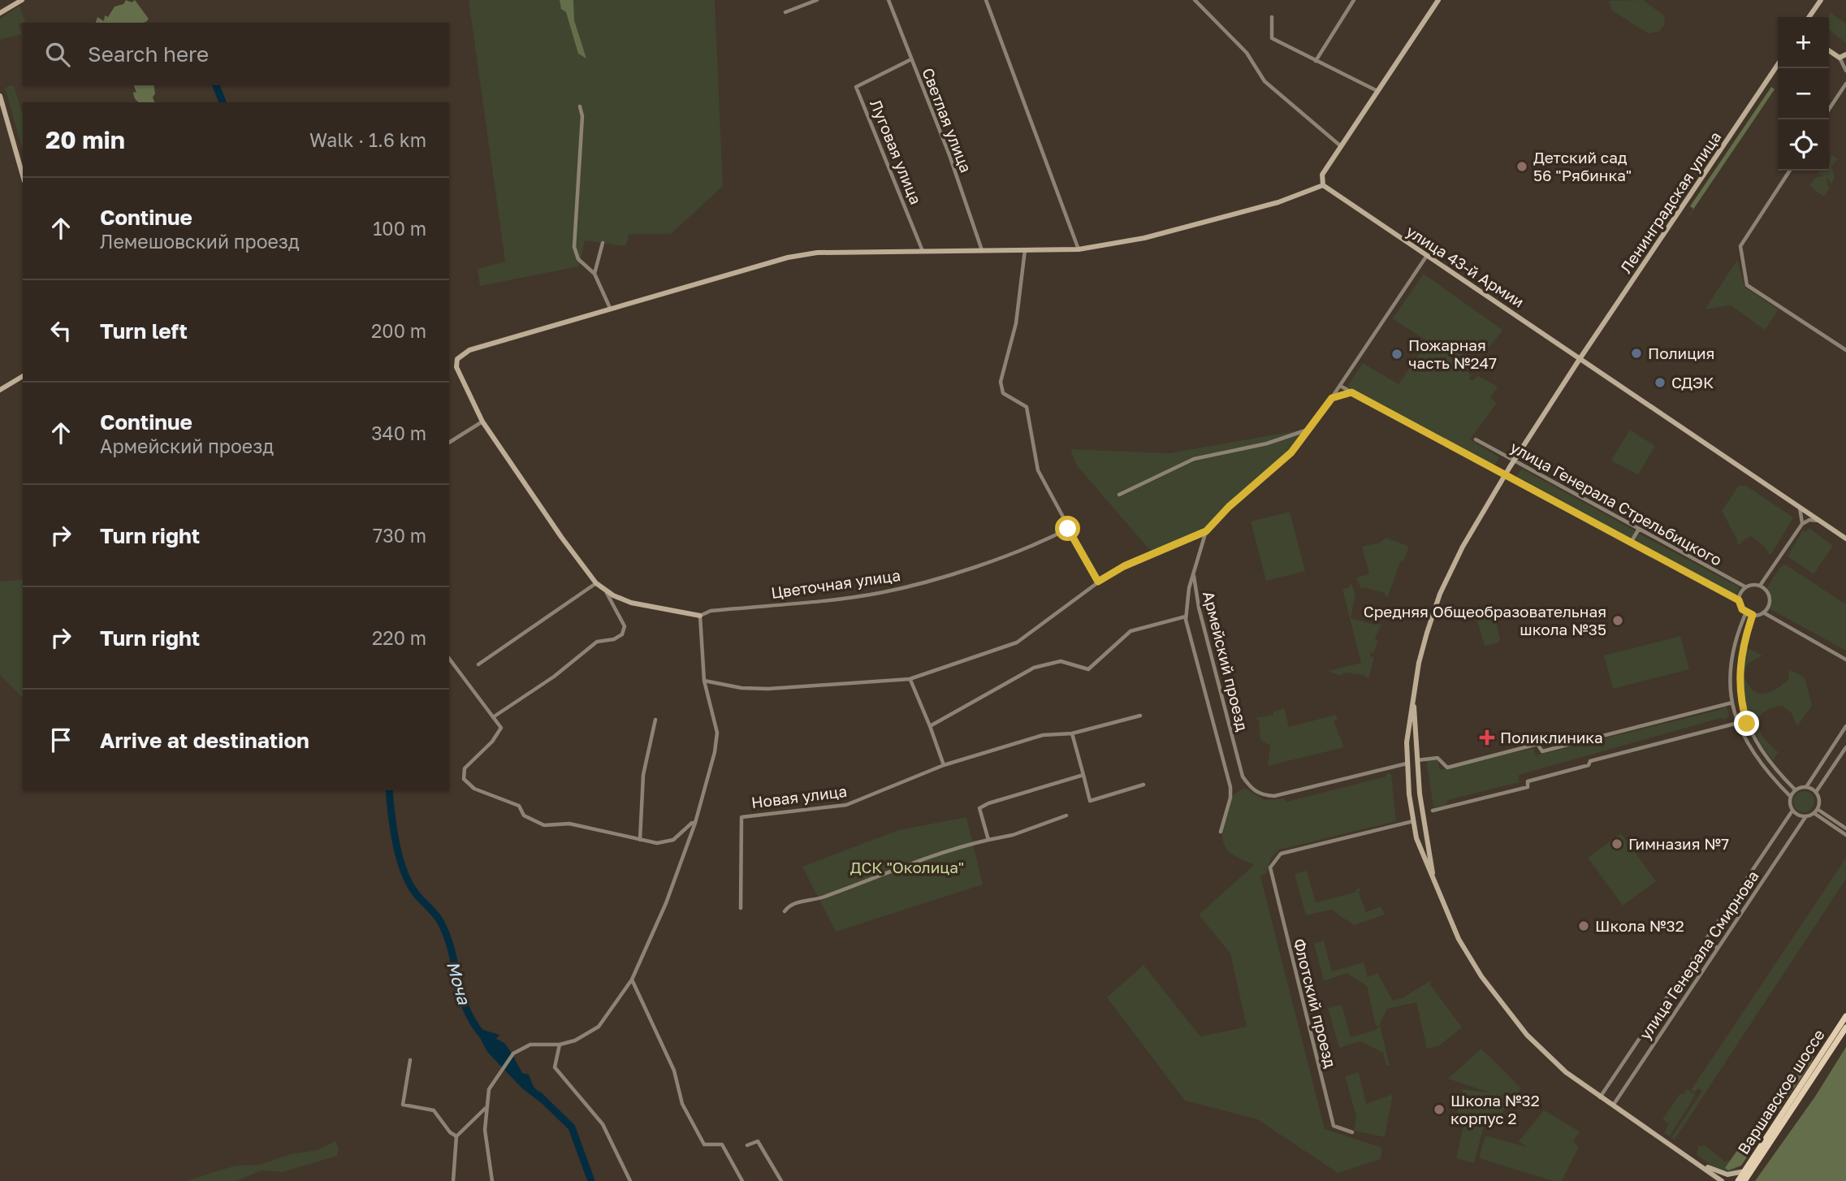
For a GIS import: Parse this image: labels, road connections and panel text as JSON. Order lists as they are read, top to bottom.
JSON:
{
  "streets": {
    "main road": ["Ленинградская улица", "улица 43-й Армии", "Варшавское шоссе"],
    "street": [
      "Светлая улица",
      "Луговая улица",
      "улица Генерала Стрельбицкого",
      "Цветочная улица",
      "Армейский проезд",
      "Новая улица",
      "улица Генерала Смирнова",
      "Флотский проезд"
    ]
  },
  "crossings": [
    ["Светлая улица", "Луговая улица"],
    ["Ленинградская улица", "улица 43-й Армии"],
    ["Ленинградская улица", "улица Генерала Стрельбицкого"],
    ["улица 43-й Армии", "Армейский проезд"],
    ["улица Генерала Стрельбицкого", "Армейский проезд"]
  ],
  "water": ["Моча"],
  "parks": ["ДСК \"Околица\""],
  "places": {
    "other": [
      "Детский сад 56 \"Рябинка\"",
      "Полиция",
      "Пожарная часть №247",
      "СДЭК",
      "Средняя Общеобразовательная школа №35",
      "Гимназия №7",
      "Школа №32",
      "Школа №32 корпус 2"
    ],
    "health": ["Поликлиника"]
  },
  "page": {
    "map_buttons": ["+", "−"],
    "search": "Search here",
    "heading": ["20 min", "Walk · 1.6 km"],
    "list": [
      ["Continue", "Лемешовский проезд", "100 m"],
      ["Turn left", "200 m"],
      ["Continue", "Армейский проезд", "340 m"],
      ["Turn right", "730 m"],
      ["Turn right", "220 m"],
      "Arrive at destination"
    ]
  }
}
